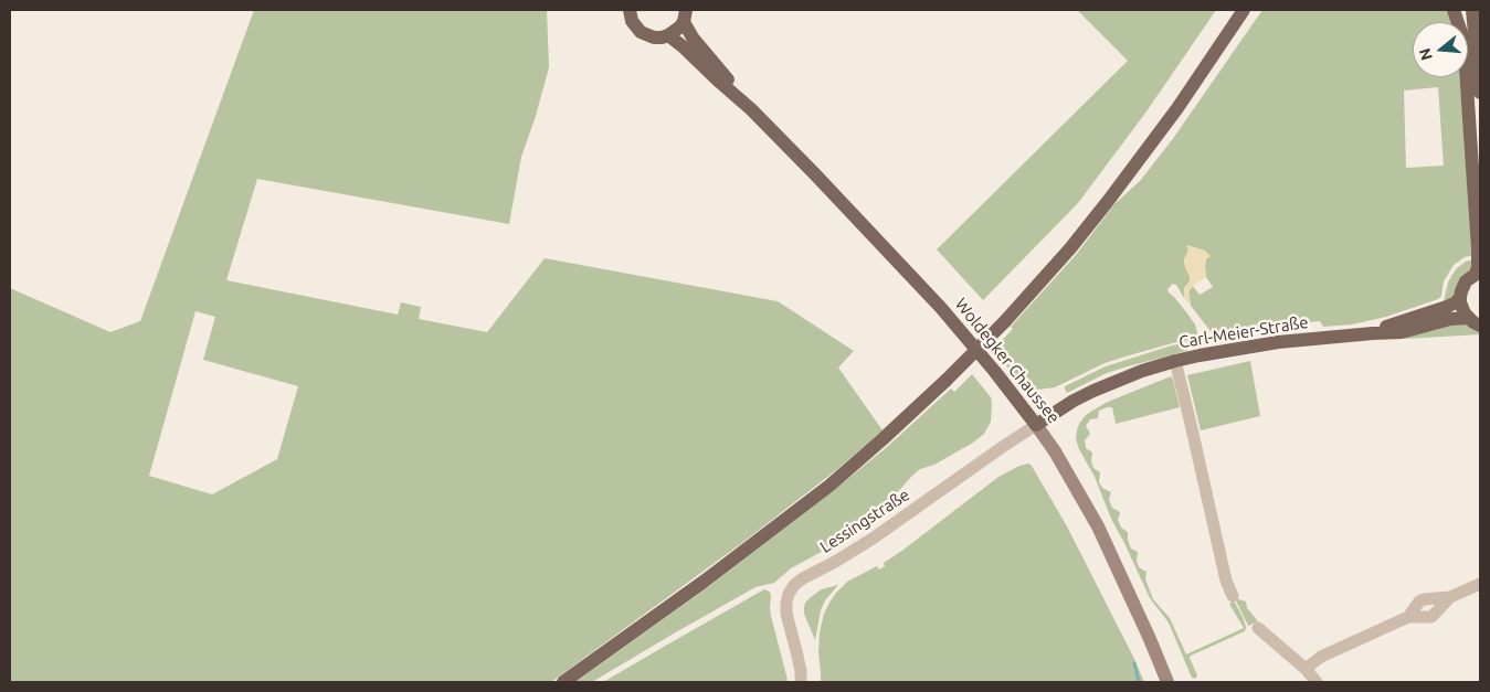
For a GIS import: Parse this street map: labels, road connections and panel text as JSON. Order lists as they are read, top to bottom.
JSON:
{
  "streets": {
    "main road": ["Carl-Meier-Straße", "Woldegker Chaussee"],
    "street": ["Lessingstraße"]
  },
  "crossings": [
    ["Carl-Meier-Straße", "Woldegker Chaussee"],
    ["Carl-Meier-Straße", "Lessingstraße"],
    ["Woldegker Chaussee", "Lessingstraße"]
  ],
  "north": "left"
}
